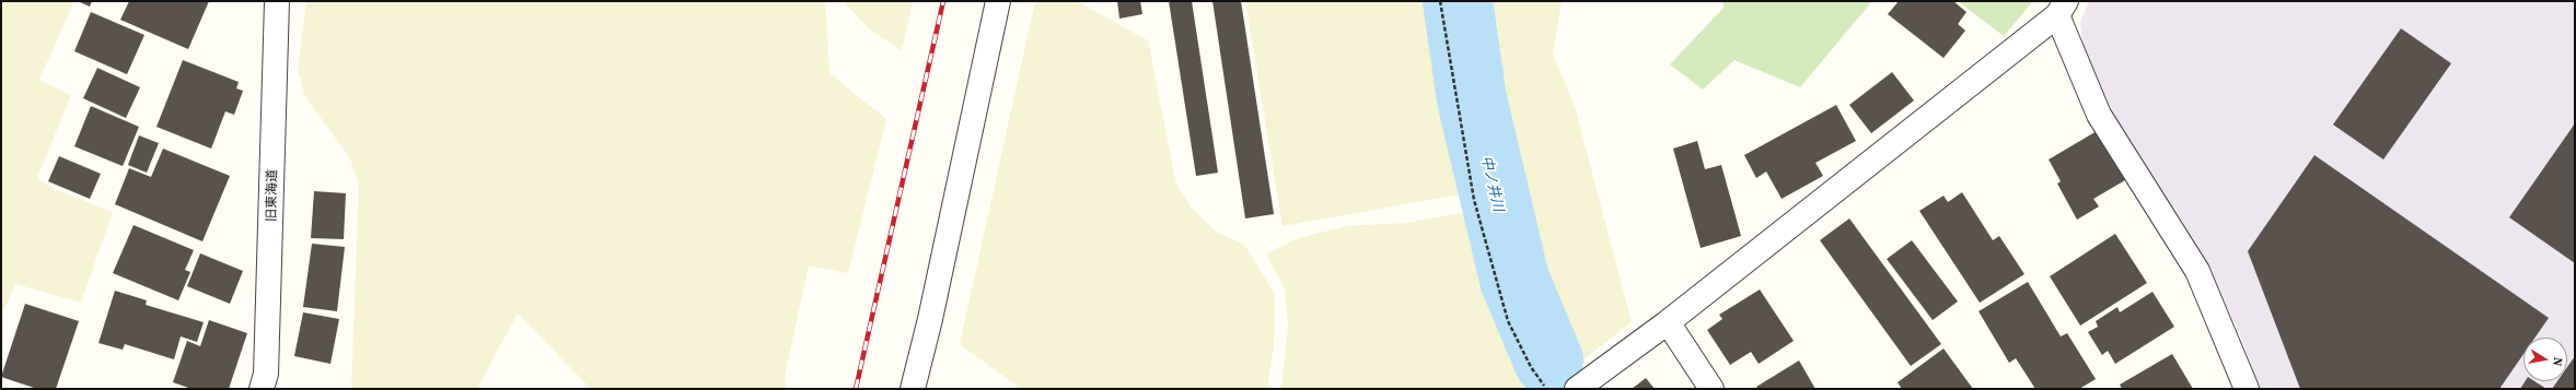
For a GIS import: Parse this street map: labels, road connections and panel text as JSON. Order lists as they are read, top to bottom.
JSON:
{
  "streets": {
    "street": ["旧東海道"]
  },
  "water": ["中ノ井川"],
  "north": "right"
}
